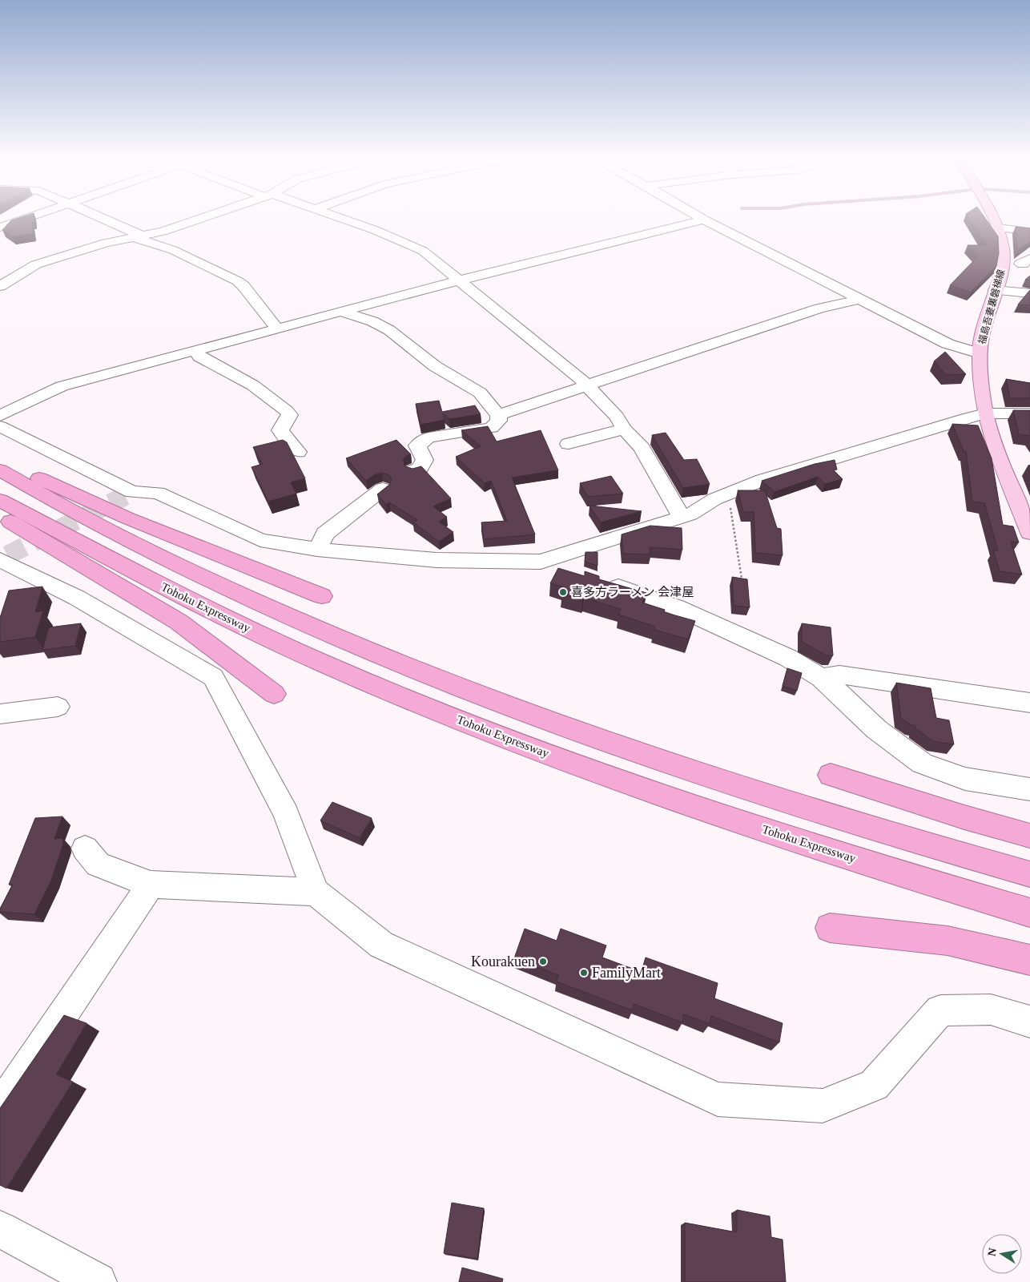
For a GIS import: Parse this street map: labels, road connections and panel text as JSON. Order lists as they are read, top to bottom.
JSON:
{
  "streets": {
    "highway": ["Tohoku Expressway"],
    "main road": ["福島吾妻裏磐梯線"]
  },
  "places": ["喜多方ラーメン 会津屋", "Kourakuen", "FamilyMart"],
  "north": "left"
}
